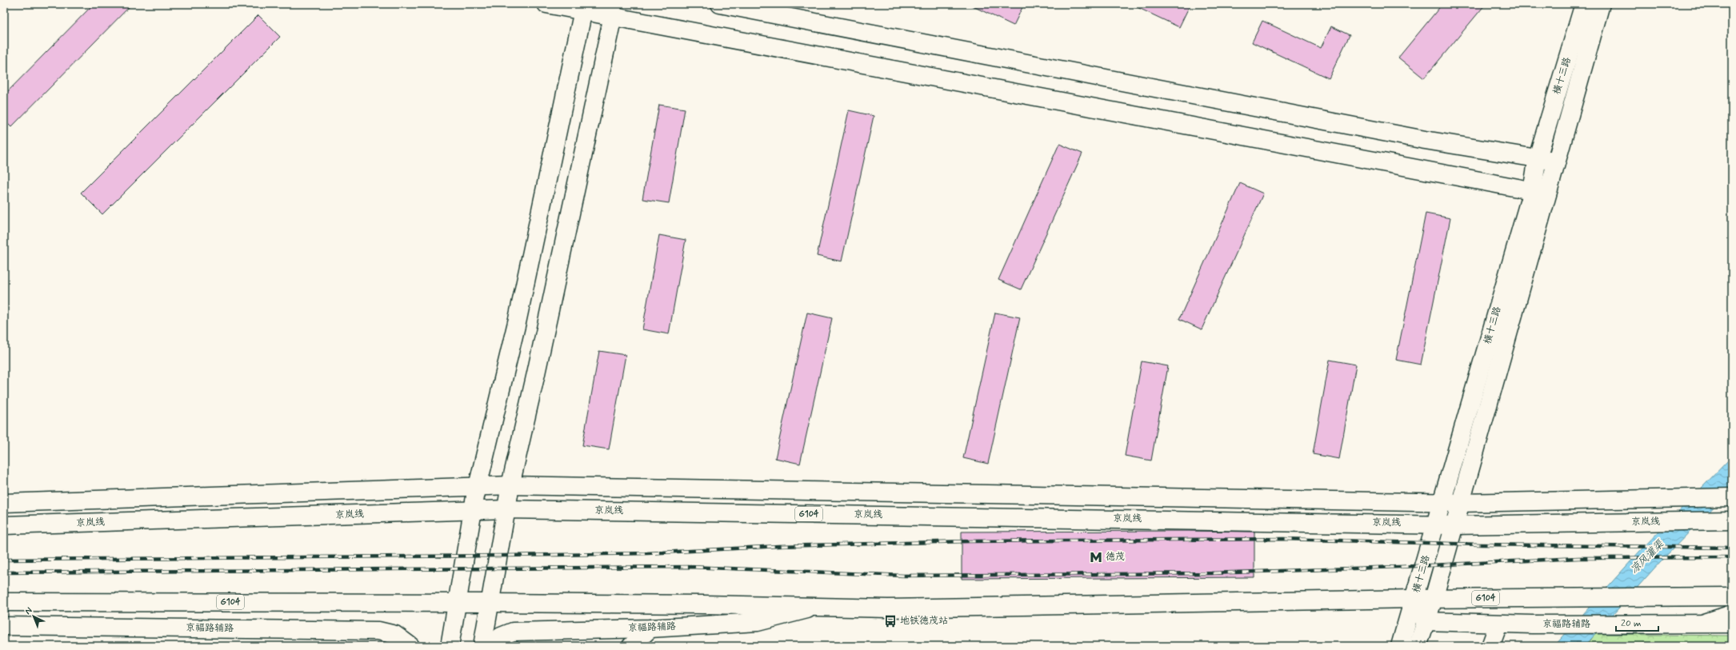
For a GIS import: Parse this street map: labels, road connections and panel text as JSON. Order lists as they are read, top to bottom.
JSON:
{
  "streets": {
    "main road": [
      "横十三路",
      "京岚线",
      "G104",
      "京福路辅路"
    ]
  },
  "crossings": [
    ["横十三路", "京岚线"],
    ["横十三路", "G104"],
    ["横十三路", "京福路辅路"],
    ["G104", "京福路辅路"]
  ],
  "water": ["凉风灌渠"],
  "places": {
    "metro station": ["德茂"],
    "bus stop": ["地铁德茂站"]
  },
  "scale_bar": "20 m",
  "north": "top left"
}
